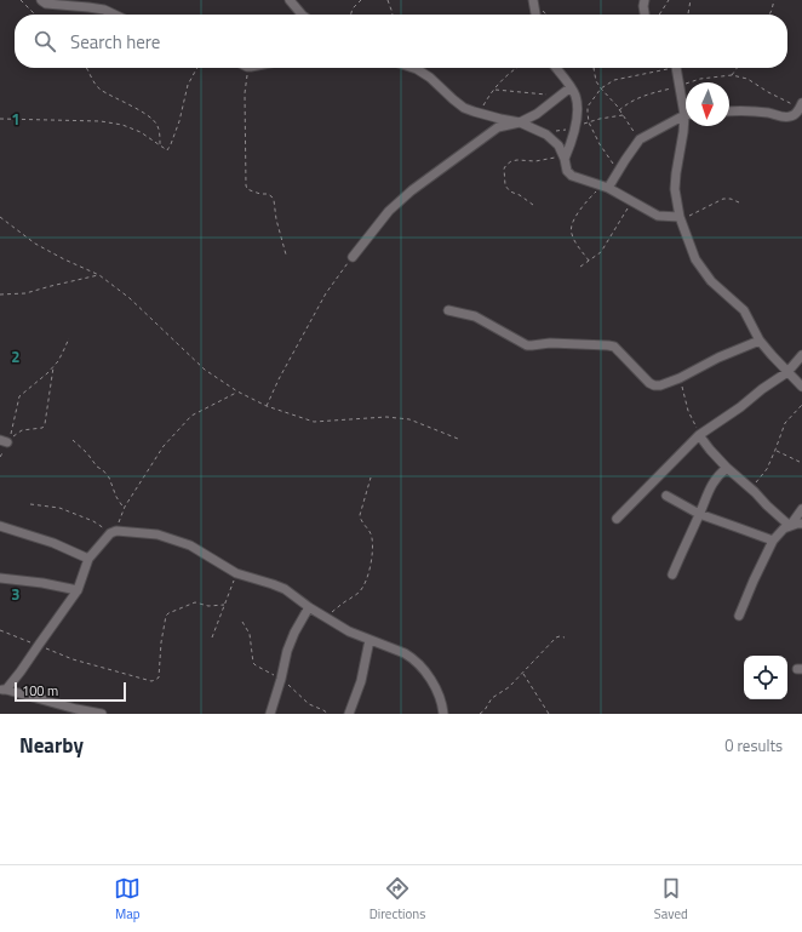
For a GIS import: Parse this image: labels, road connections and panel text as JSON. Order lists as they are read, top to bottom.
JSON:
{
  "scale_bar": "100 m",
  "north": "bottom",
  "page": {
    "search": "Search here",
    "scale": "100 m",
    "heading": ["Nearby", "0 results"],
    "nav": ["Map", "Directions", "Saved"]
  },
  "grid": {
    "rows": ["1", "2", "3"]
  }
}
